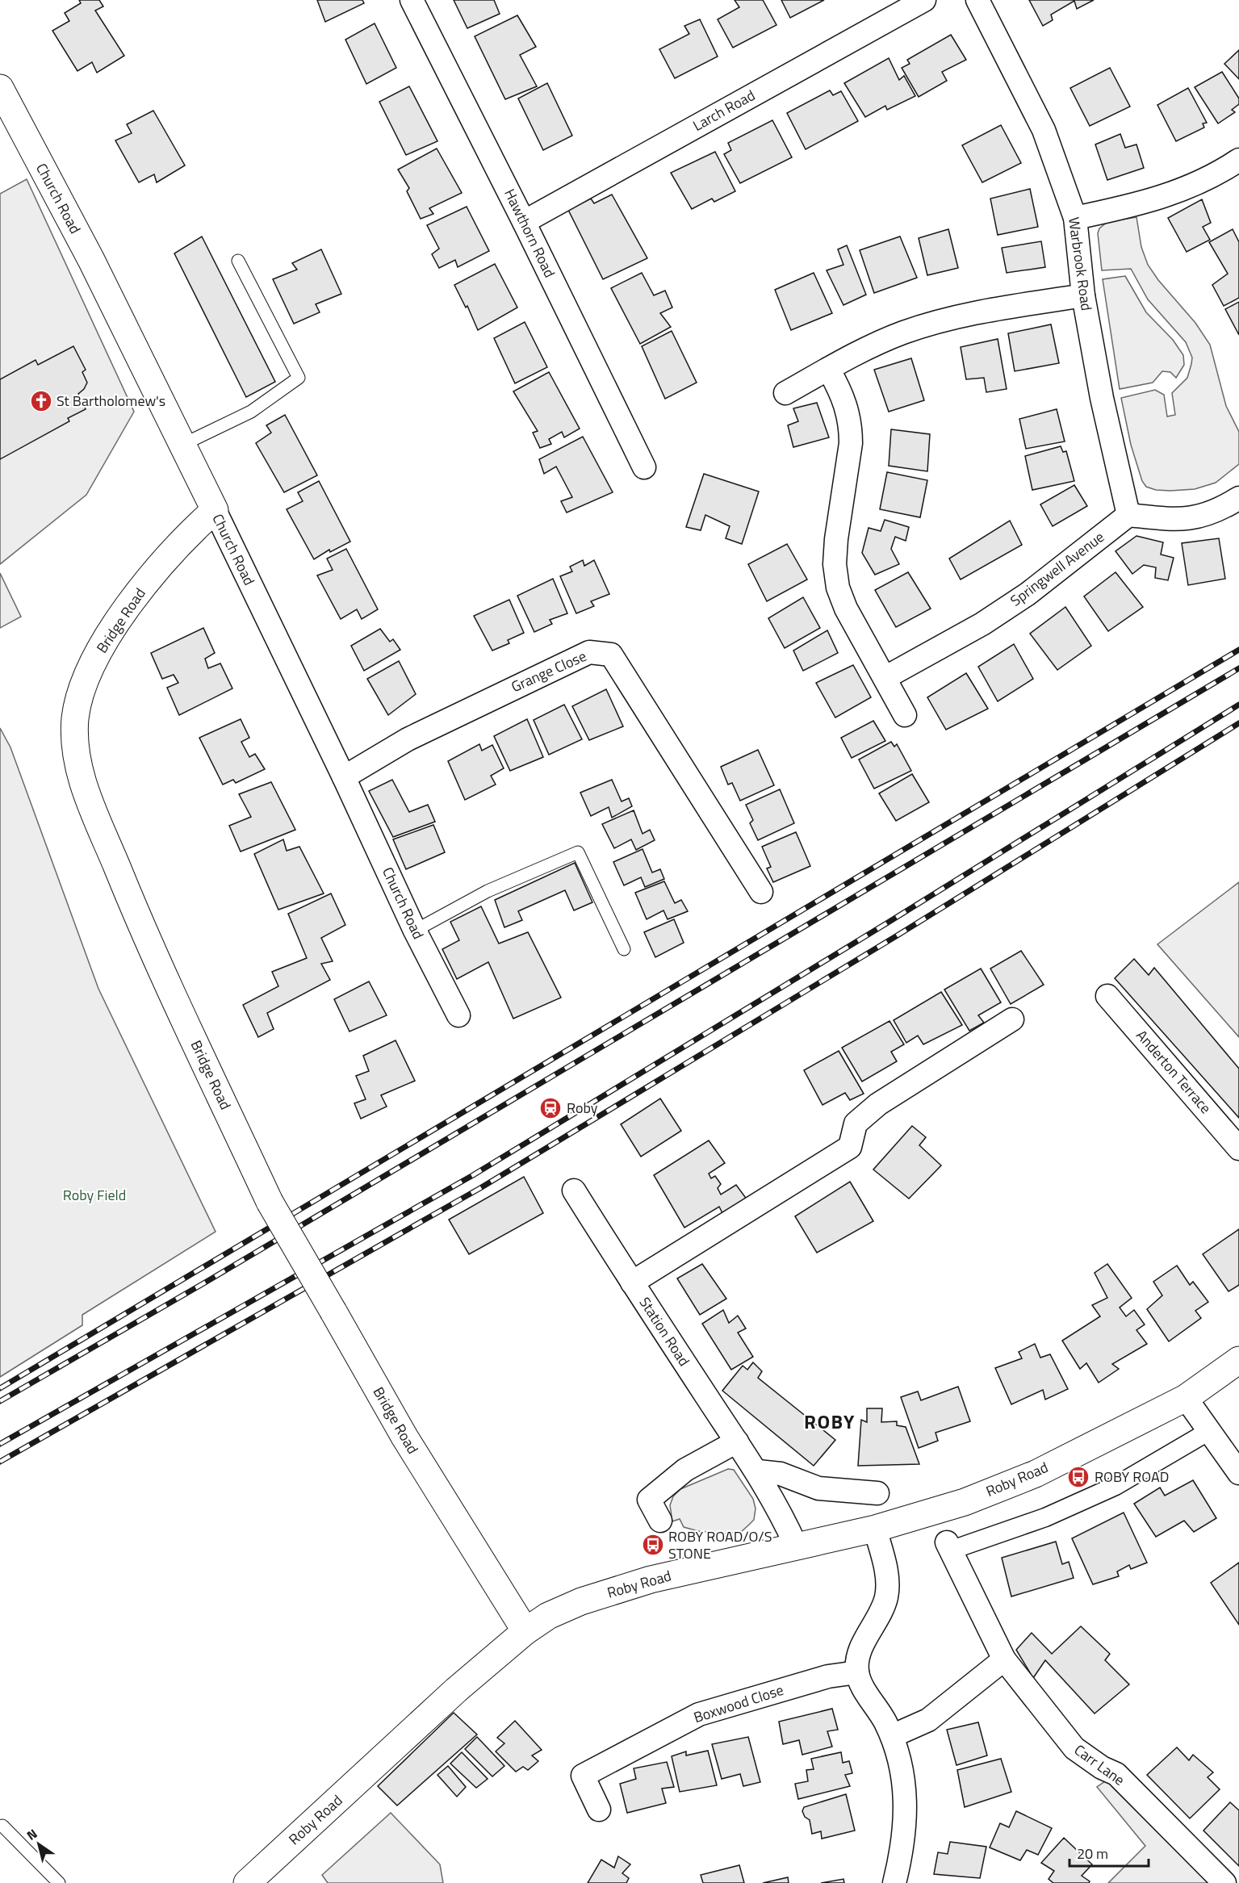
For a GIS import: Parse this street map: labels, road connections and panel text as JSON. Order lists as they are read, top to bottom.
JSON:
{
  "streets": {
    "street": [
      "Larch Road",
      "Church Road",
      "Hawthorn Road",
      "Warbrook Road",
      "Springwell Avenue",
      "Bridge Road",
      "Grange Close",
      "Anderton Terrace",
      "Station Road",
      "Roby Road",
      "Boxwood Close",
      "Carr Lane"
    ]
  },
  "crossings": [
    ["Larch Road", "Hawthorn Road"],
    ["Church Road", "Bridge Road"],
    ["Church Road", "Grange Close"],
    ["Warbrook Road", "Springwell Avenue"],
    ["Bridge Road", "Roby Road"],
    ["Station Road", "Roby Road"]
  ],
  "districts": ["ROBY"],
  "parks": ["Roby Field"],
  "places": {
    "church": ["St Bartholomew's"],
    "station": ["Roby"],
    "bus stop": ["ROBY ROAD", "ROBY ROAD/O/S STONE"]
  },
  "scale_bar": "20 m",
  "north": "top left"
}
